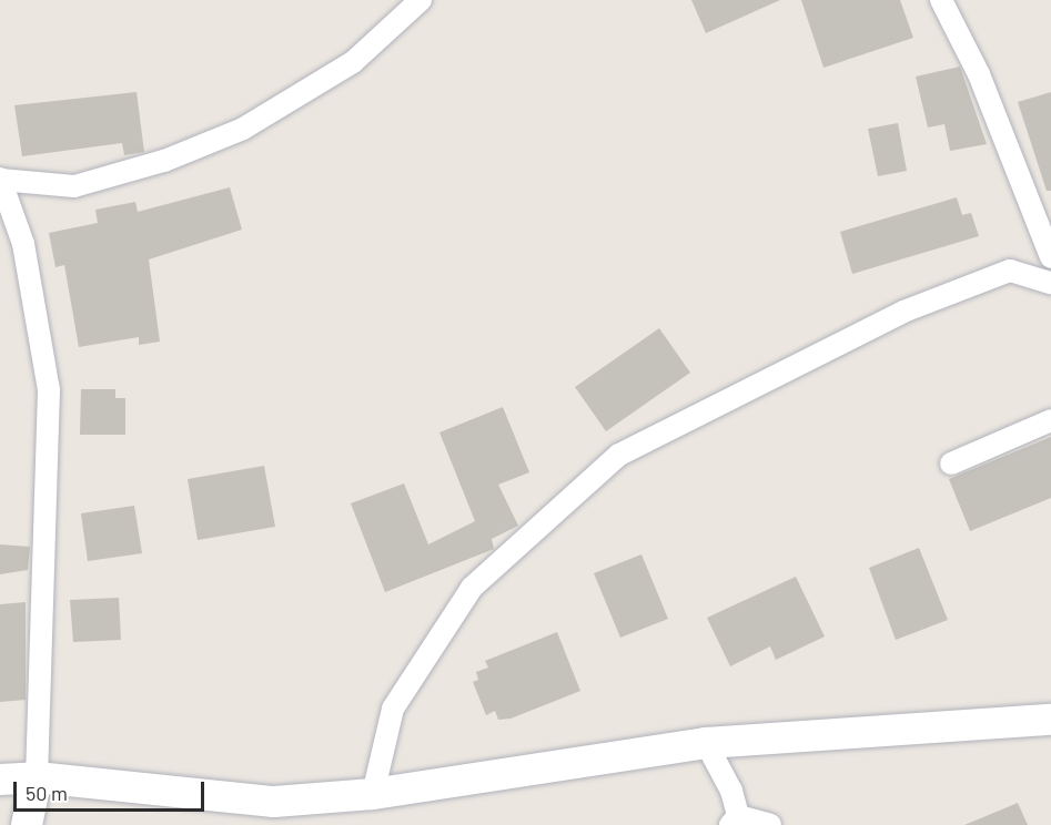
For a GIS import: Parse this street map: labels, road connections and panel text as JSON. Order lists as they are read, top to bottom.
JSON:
{
  "scale_bar": "50 m"
}
